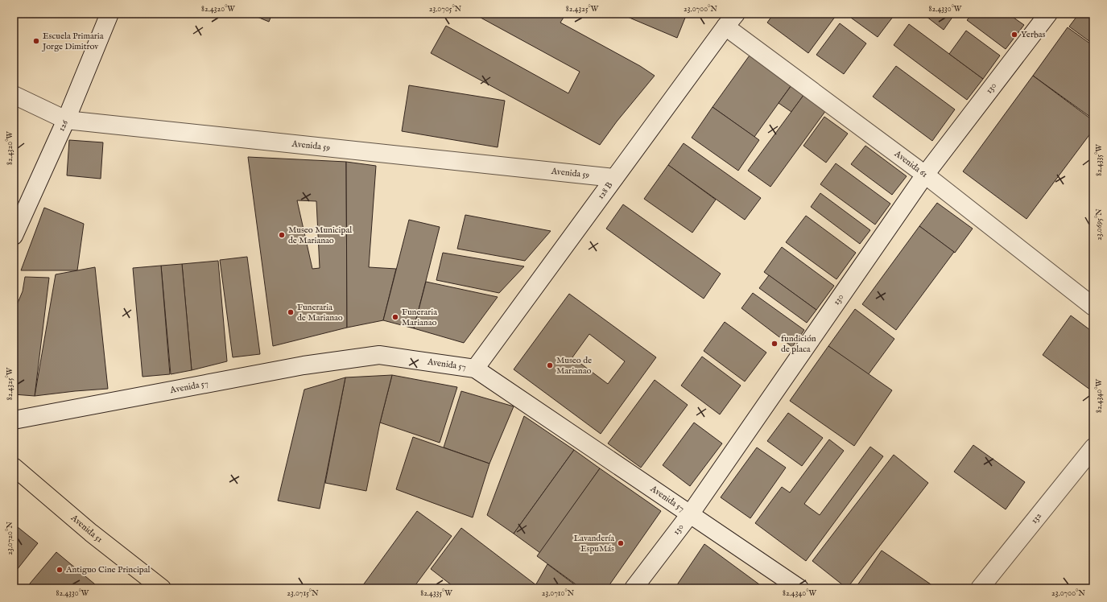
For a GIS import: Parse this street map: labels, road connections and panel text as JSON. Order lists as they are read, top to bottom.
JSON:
{
  "streets": {
    "main road": ["Avenida 51"],
    "street": [
      "130",
      "126",
      "Avenida 59",
      "Avenida 61",
      "128 B",
      "Avenida 57",
      "132"
    ]
  },
  "crossings": [
    ["130", "Avenida 61"],
    ["130", "Avenida 57"],
    ["126", "Avenida 59"],
    ["Avenida 59", "128 B"],
    ["Avenida 61", "128 B"],
    ["128 B", "Avenida 57"]
  ],
  "places": [
    "Yerbas",
    "Escuela Primaria Jorge Dimitrov",
    "Museo Municipal de Marianao",
    "Funeraria de Marianao",
    "Funeraria Marianao",
    "fundición de placa",
    "Museo de Marianao",
    "Lavandería EspuMás",
    "Antiguo Cine Principal"
  ],
  "coordinates": [
    "82.4320°W",
    "23.0705°N",
    "82.4325°W",
    "23.0700°N",
    "82.4330°W",
    "82.4335°W",
    "23.0695°N",
    "82.4340°W",
    "23.0720°N",
    "23.0715°N",
    "23.0710°N"
  ]
}
